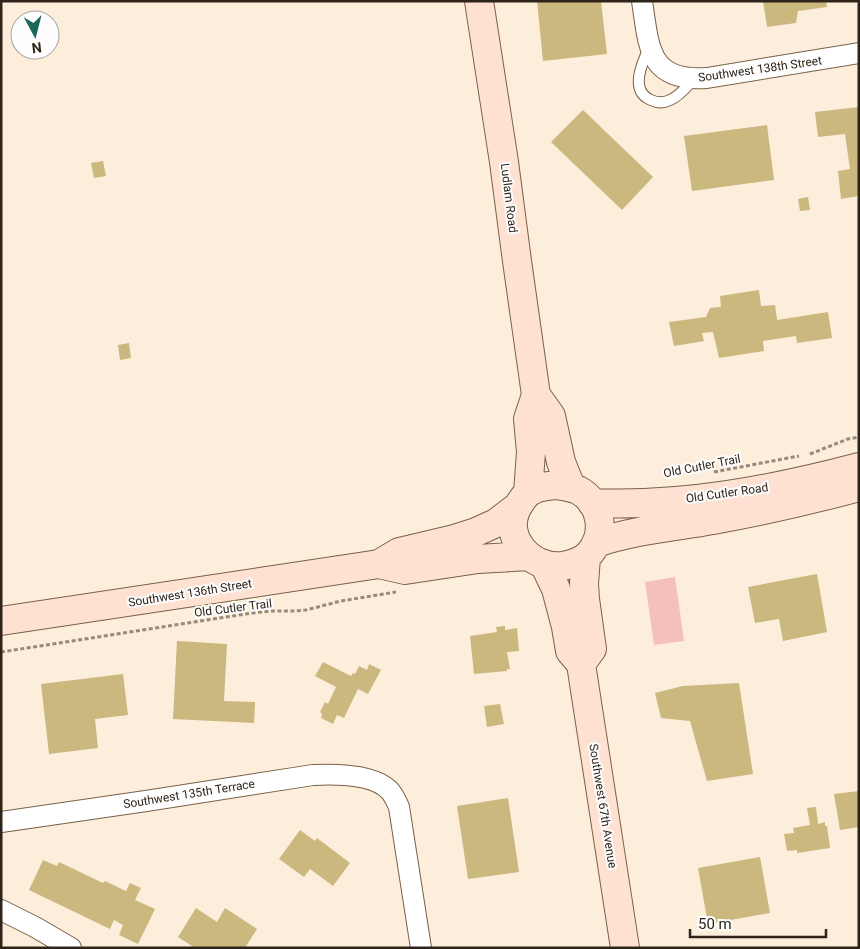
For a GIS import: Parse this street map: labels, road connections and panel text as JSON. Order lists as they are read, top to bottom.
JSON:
{
  "streets": {
    "main road": [
      "Ludlam Road",
      "Old Cutler Road",
      "Southwest 136th Street",
      "Southwest 67th Avenue"
    ],
    "street": ["Southwest 138th Street", "Southwest 135th Terrace"],
    "path": ["Old Cutler Trail"]
  },
  "crossings": [
    ["Ludlam Road", "Old Cutler Road"],
    ["Ludlam Road", "Southwest 136th Street"],
    ["Ludlam Road", "Southwest 67th Avenue"],
    ["Old Cutler Road", "Southwest 136th Street"],
    ["Old Cutler Road", "Southwest 67th Avenue"],
    ["Southwest 136th Street", "Southwest 67th Avenue"]
  ],
  "scale_bar": "50 m",
  "north": "bottom"
}
